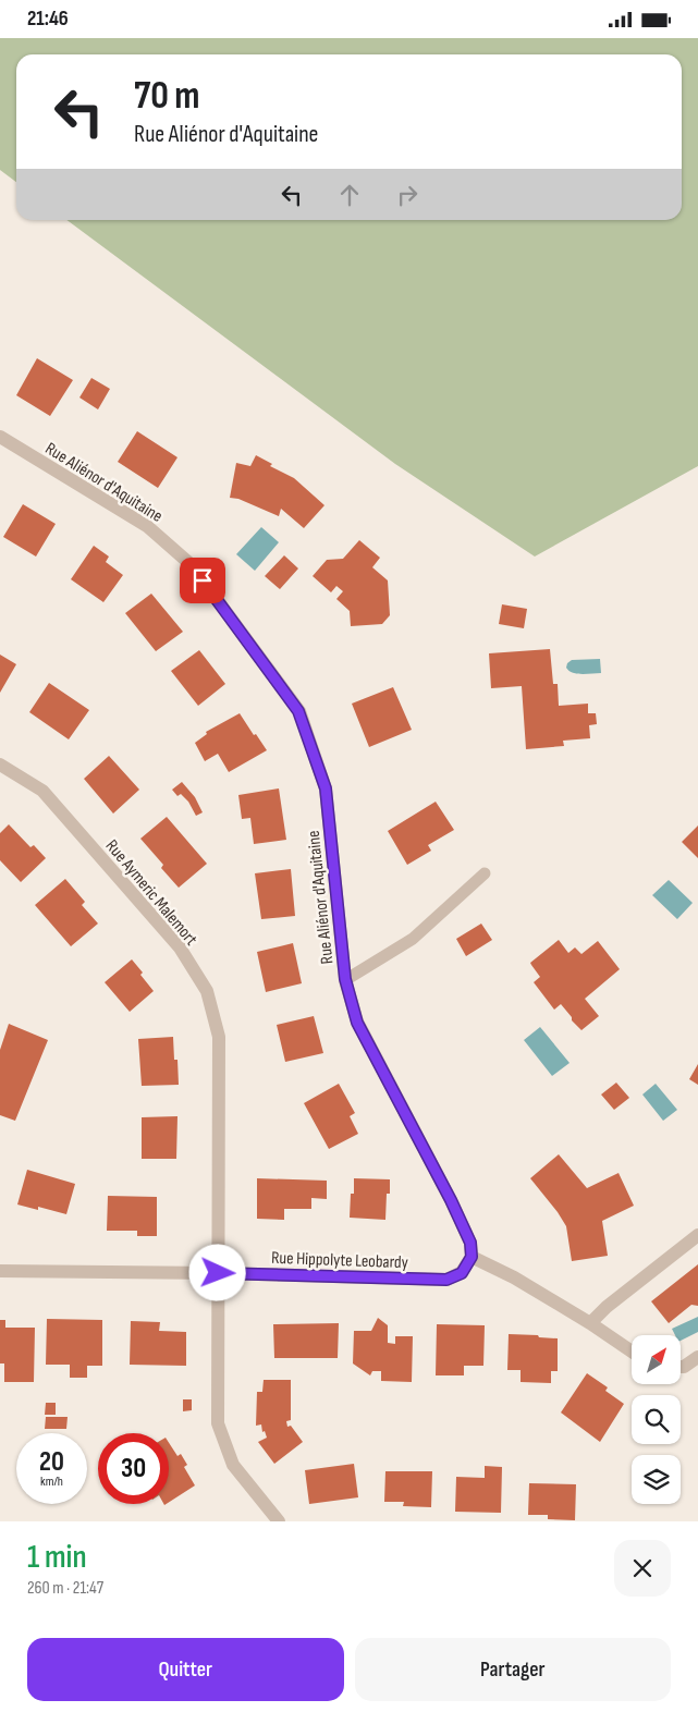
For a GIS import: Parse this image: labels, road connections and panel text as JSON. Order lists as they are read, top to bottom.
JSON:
{
  "streets": {
    "street": ["Rue Aliénor d'Aquitaine", "Rue Aymeric Malemort", "Rue Hippolyte Leobardy"]
  },
  "crossings": [
    ["Rue Aliénor d'Aquitaine", "Rue Hippolyte Leobardy"],
    ["Rue Aymeric Malemort", "Rue Hippolyte Leobardy"]
  ],
  "north": "top right",
  "page": {
    "status": "21:46",
    "turn": ["70 m", "Rue Aliénor d'Aquitaine"],
    "speed": "20 km/h",
    "limit": "30",
    "heading": ["1 min", "260 m · 21:47"],
    "buttons": ["Quitter", "Partager"]
  }
}
